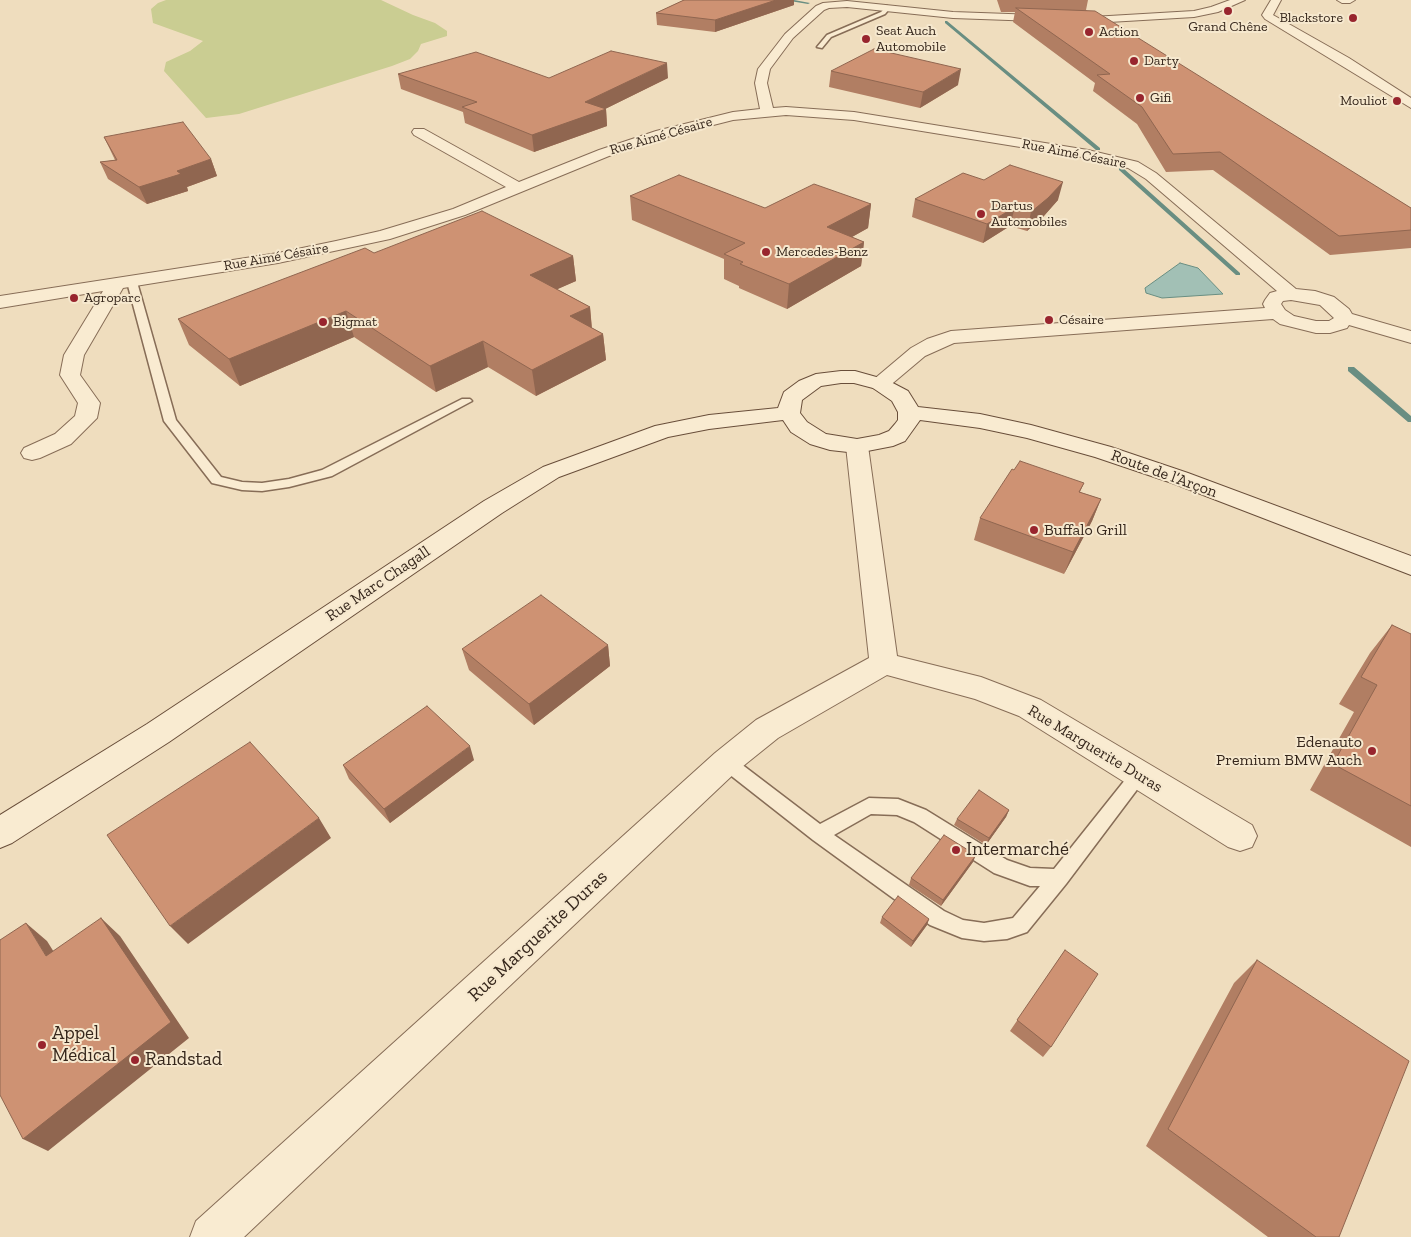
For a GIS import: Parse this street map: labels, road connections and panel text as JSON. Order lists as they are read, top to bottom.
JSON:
{
  "streets": {
    "street": [
      "Rue Aimé Césaire",
      "Route de l’Arçon",
      "Rue Marc Chagall",
      "Rue Marguerite Duras"
    ]
  },
  "crossings": [
    ["Route de l’Arçon", "Rue Marc Chagall"]
  ],
  "places": [
    "Grand Chêne",
    "Blackstore",
    "Action",
    "Seat Auch Automobile",
    "Darty",
    "Gifi",
    "Mouliot",
    "Dartus Automobiles",
    "Mercedes-Benz",
    "Agroparc",
    "Césaire",
    "Bigmat",
    "Buffalo Grill",
    "Edenauto Premium BMW Auch",
    "Intermarché",
    "Appel Médical",
    "Randstad"
  ]
}
